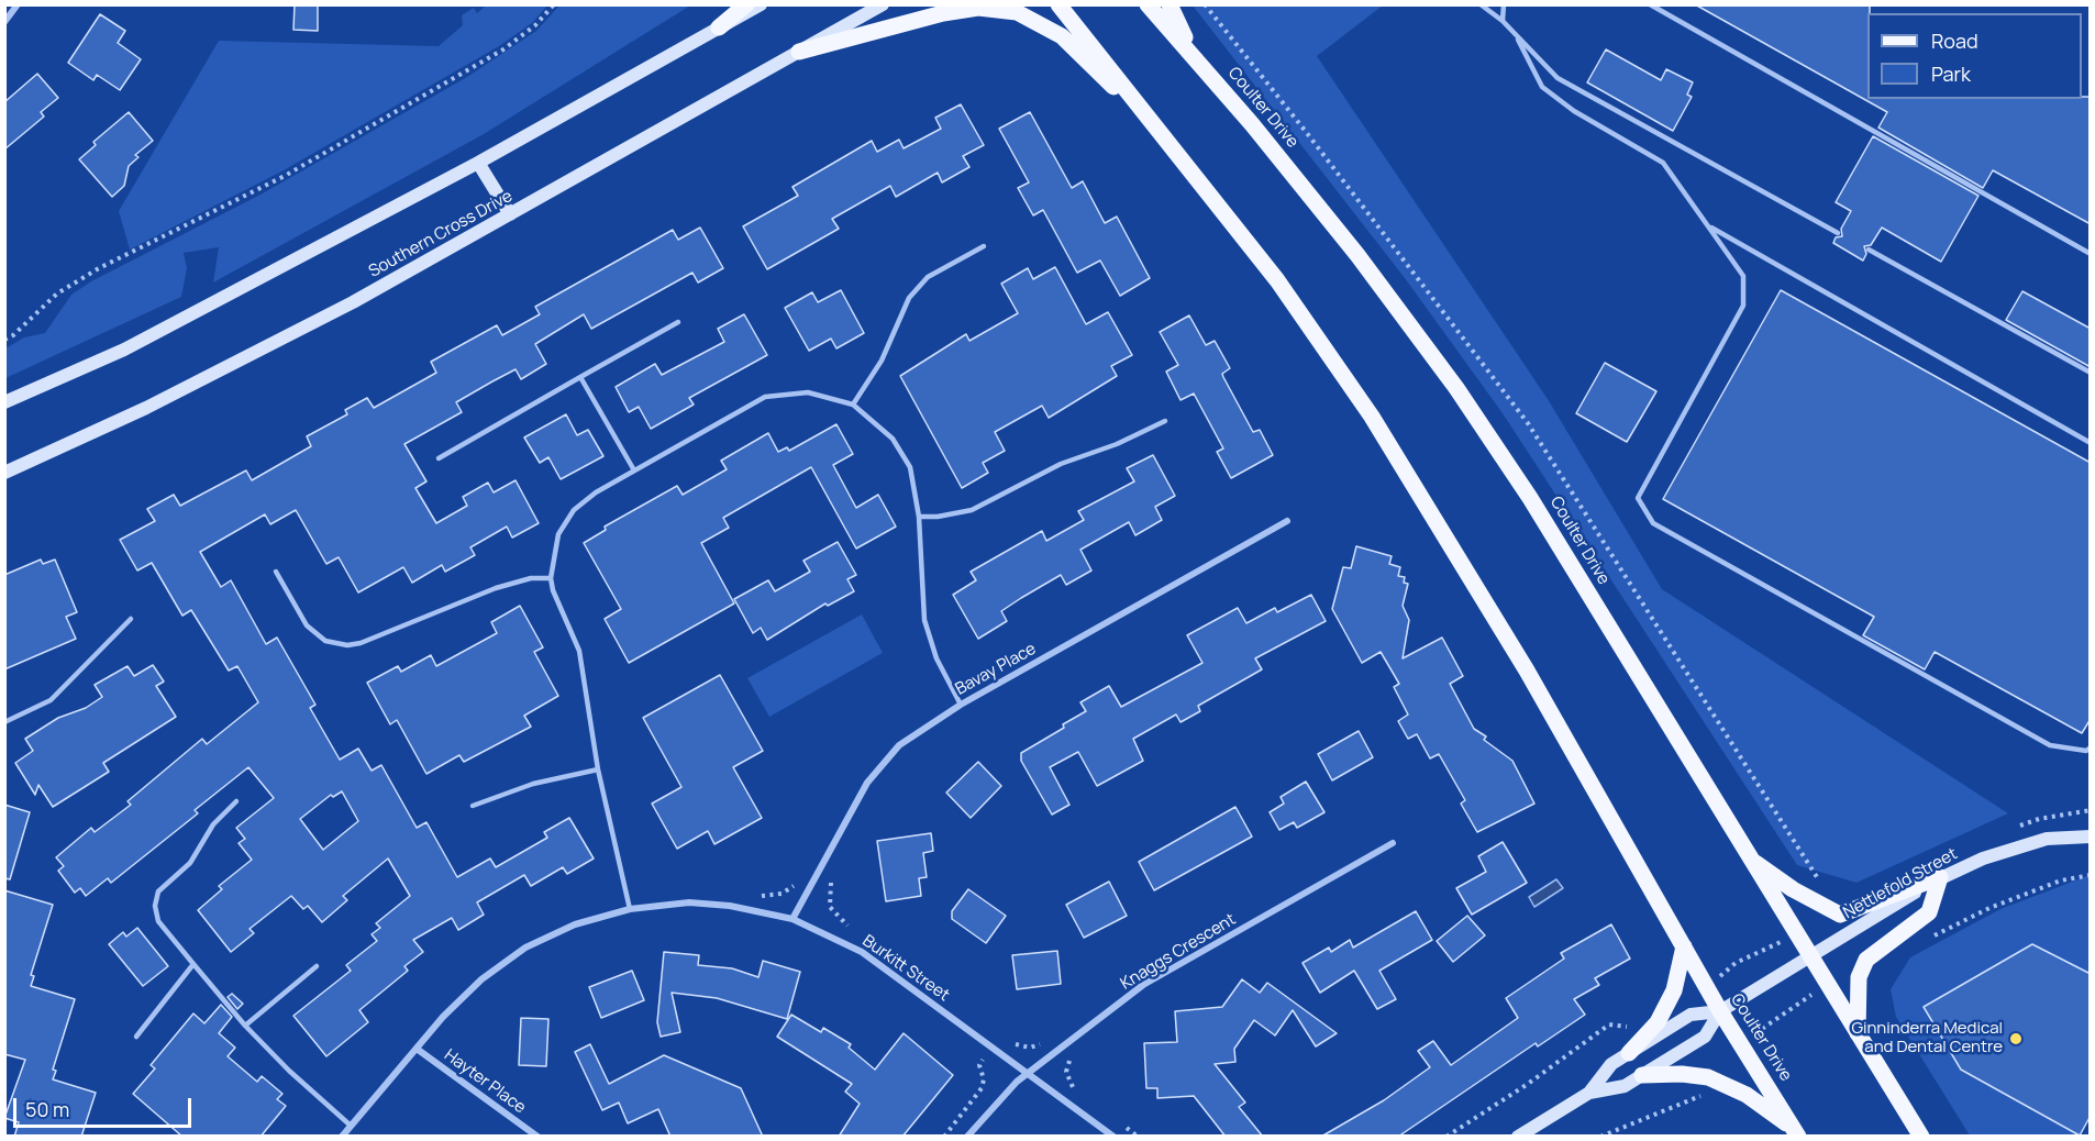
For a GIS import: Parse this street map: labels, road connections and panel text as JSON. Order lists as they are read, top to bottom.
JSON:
{
  "streets": {
    "main road": ["Coulter Drive", "Southern Cross Drive", "Nettlefold Street"],
    "street": [
      "Bavay Place",
      "Knaggs Crescent",
      "Burkitt Street",
      "Hayter Place"
    ]
  },
  "crossings": [
    ["Coulter Drive", "Nettlefold Street"],
    ["Bavay Place", "Burkitt Street"],
    ["Knaggs Crescent", "Burkitt Street"],
    ["Burkitt Street", "Hayter Place"]
  ],
  "places": ["Ginninderra Medical and Dental Centre"],
  "legend": ["Road", "Park"],
  "scale_bar": "50 m"
}
